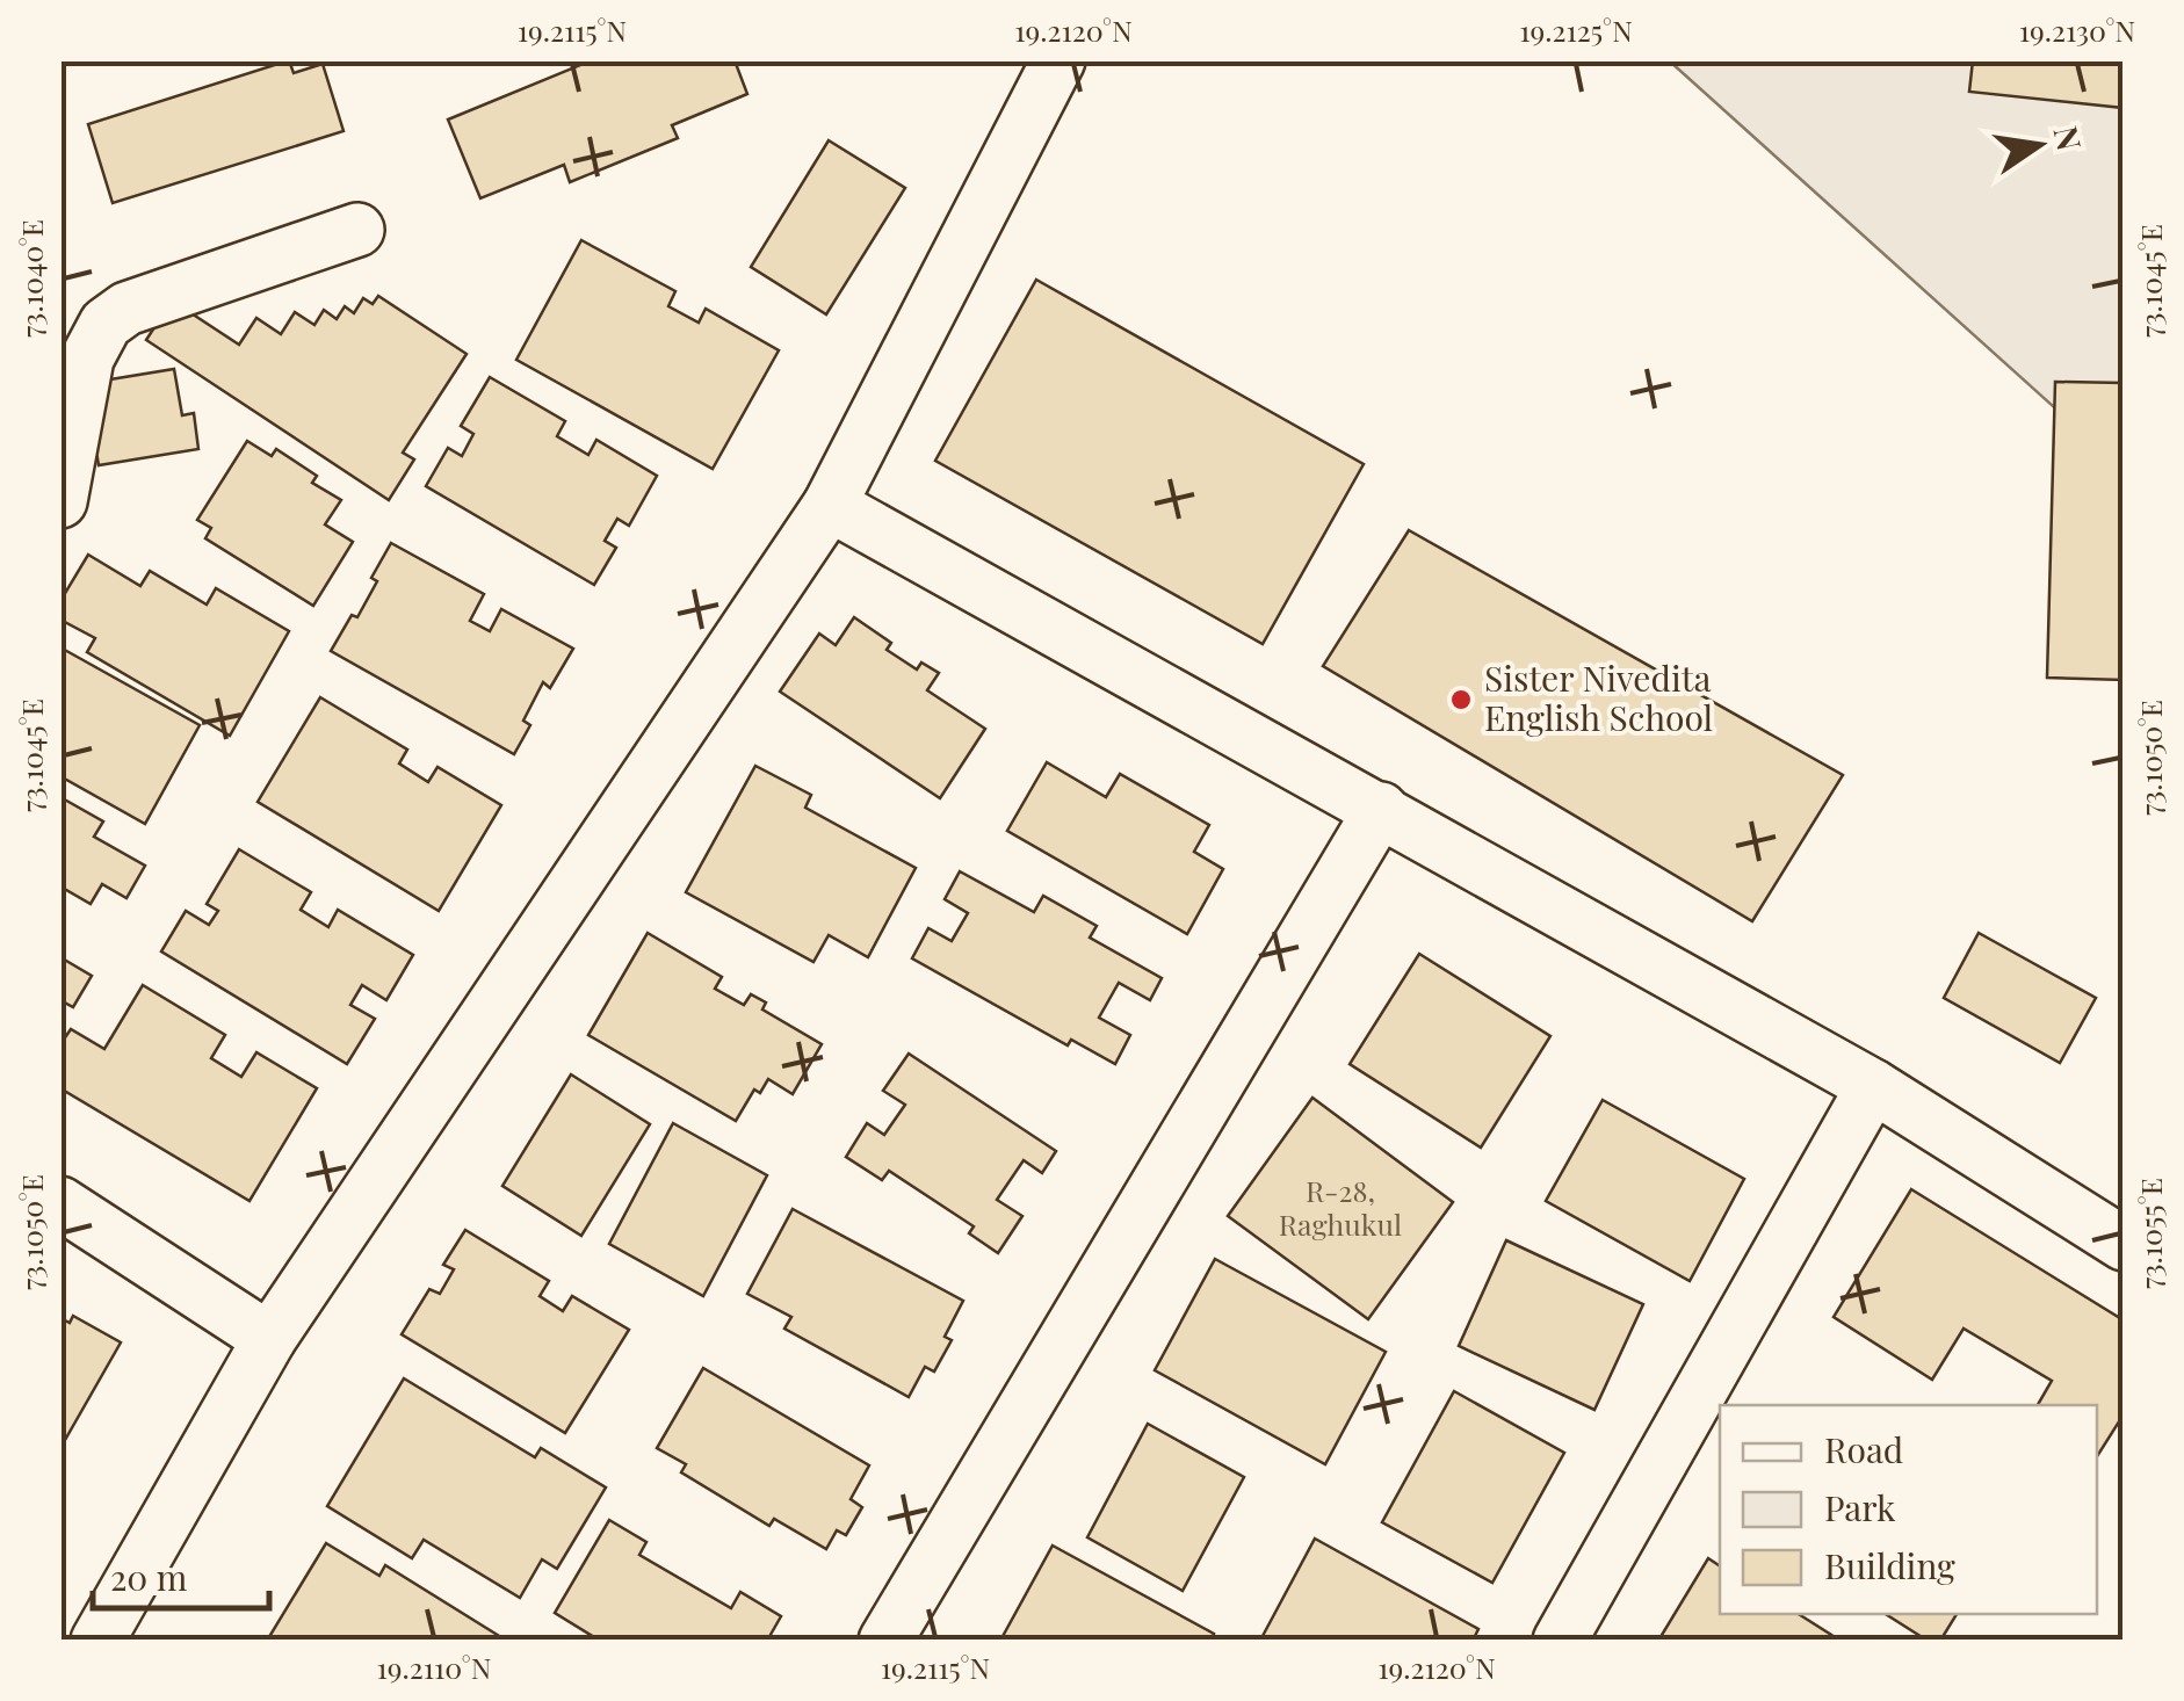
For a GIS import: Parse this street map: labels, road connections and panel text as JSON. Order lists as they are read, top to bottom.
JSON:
{
  "places": ["Sister Nivedita English School"],
  "house_numbers": ["R-28, Raghukul"],
  "legend": ["Road", "Park", "Building"],
  "scale_bar": "20 m",
  "north": "right",
  "coordinates": [
    "19.2115°N",
    "19.2120°N",
    "19.2125°N",
    "19.2130°N",
    "73.1040°E",
    "73.1045°E",
    "73.1050°E",
    "73.1055°E",
    "19.2110°N"
  ]
}
